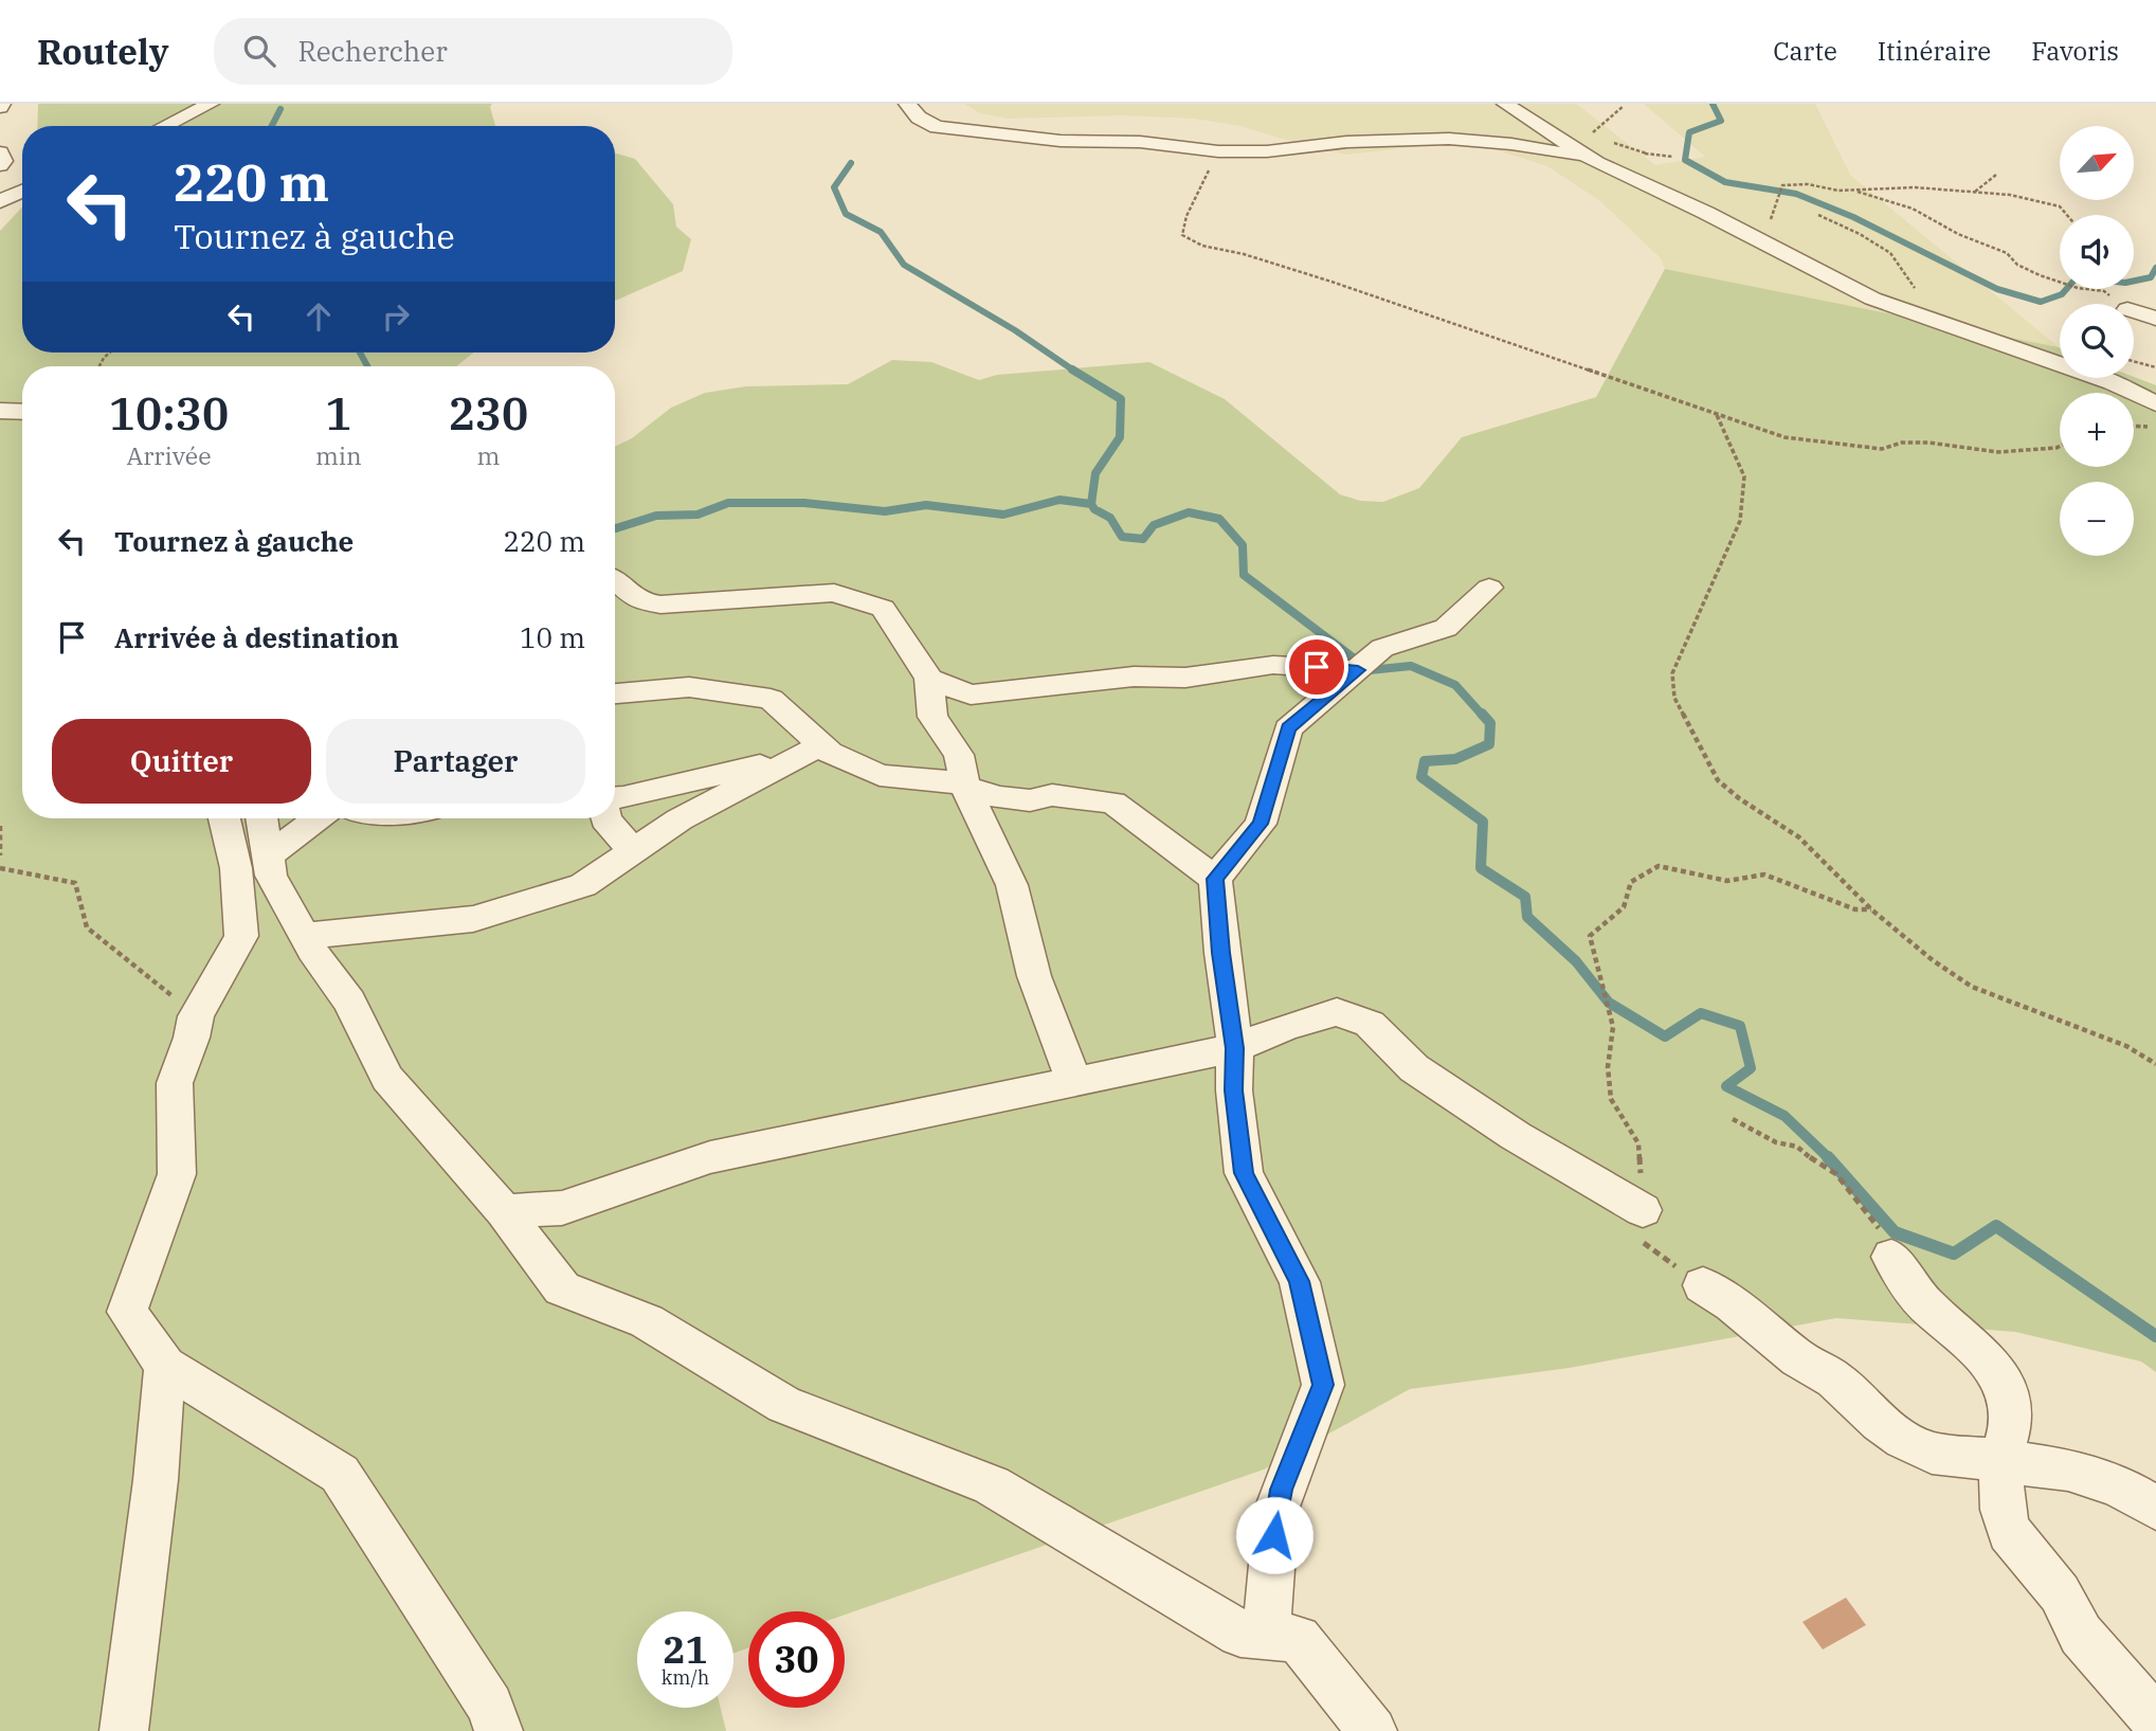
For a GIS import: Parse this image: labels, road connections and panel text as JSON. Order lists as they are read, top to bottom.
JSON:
{
  "north": "top right",
  "page": {
    "header": "Routely",
    "search": "Rechercher",
    "nav": ["Carte", "Itinéraire", "Favoris"],
    "map_buttons": ["+", "−"],
    "turn": ["220 m", "Tournez à gauche"],
    "eta": [
      "10:30",
      "Arrivée",
      "1",
      "min",
      "230",
      "m"
    ],
    "list": [
      {
        "name": "Tournez à gauche",
        "value": "220 m"
      },
      {
        "name": "Arrivée à destination",
        "value": "10 m"
      }
    ],
    "buttons": ["Quitter", "Partager"],
    "speed": "21 km/h",
    "limit": "30"
  }
}
